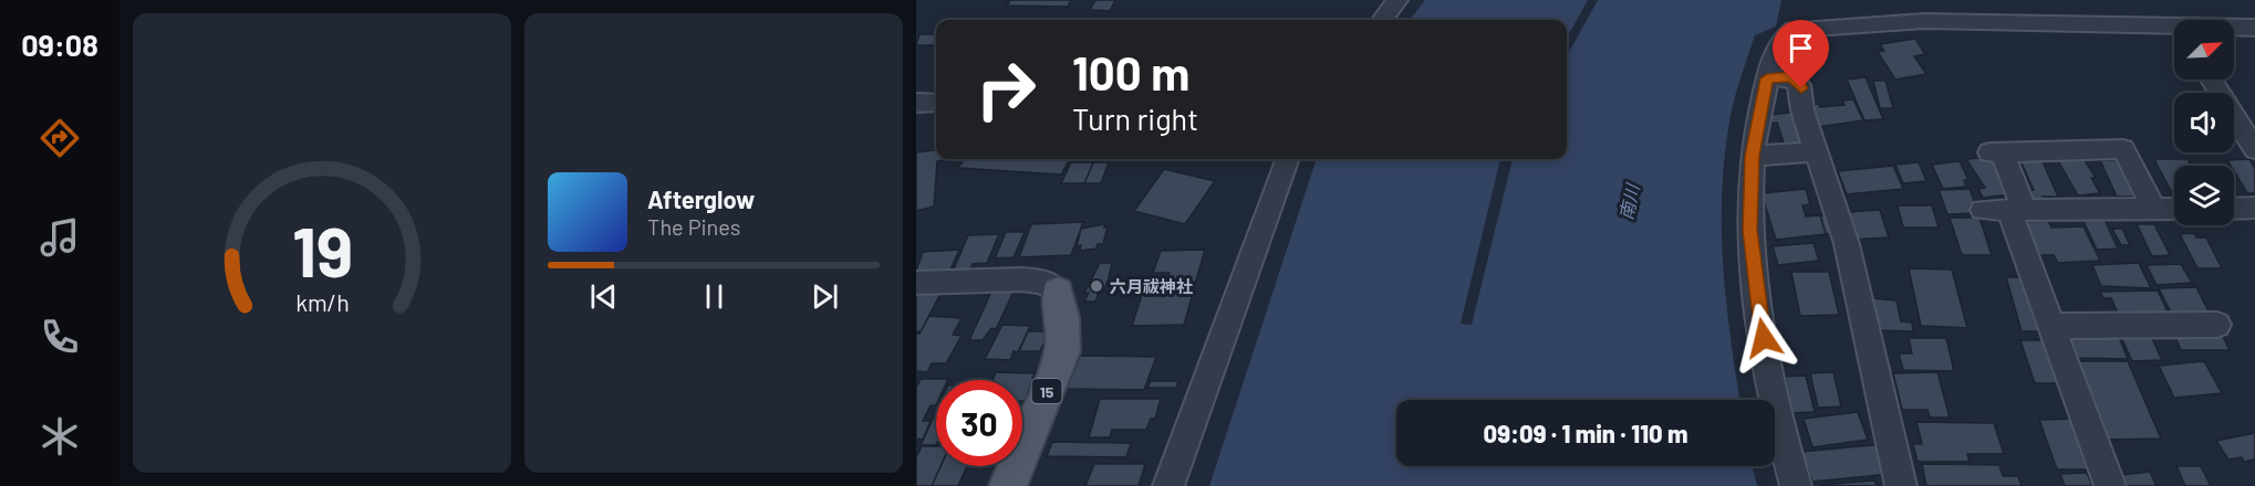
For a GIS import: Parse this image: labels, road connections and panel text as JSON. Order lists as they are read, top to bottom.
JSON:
{
  "streets": {
    "main road": ["15"]
  },
  "water": ["南川"],
  "places": ["六月祓神社"],
  "north": "top right",
  "page": {
    "tabs": "09:08",
    "turn": ["100 m", "Turn right"],
    "song": ["Afterglow", "The Pines"],
    "limit": "30",
    "trip": "09:09 · 1 min · 110 m",
    "gauge": ["19", "km/h"]
  }
}
